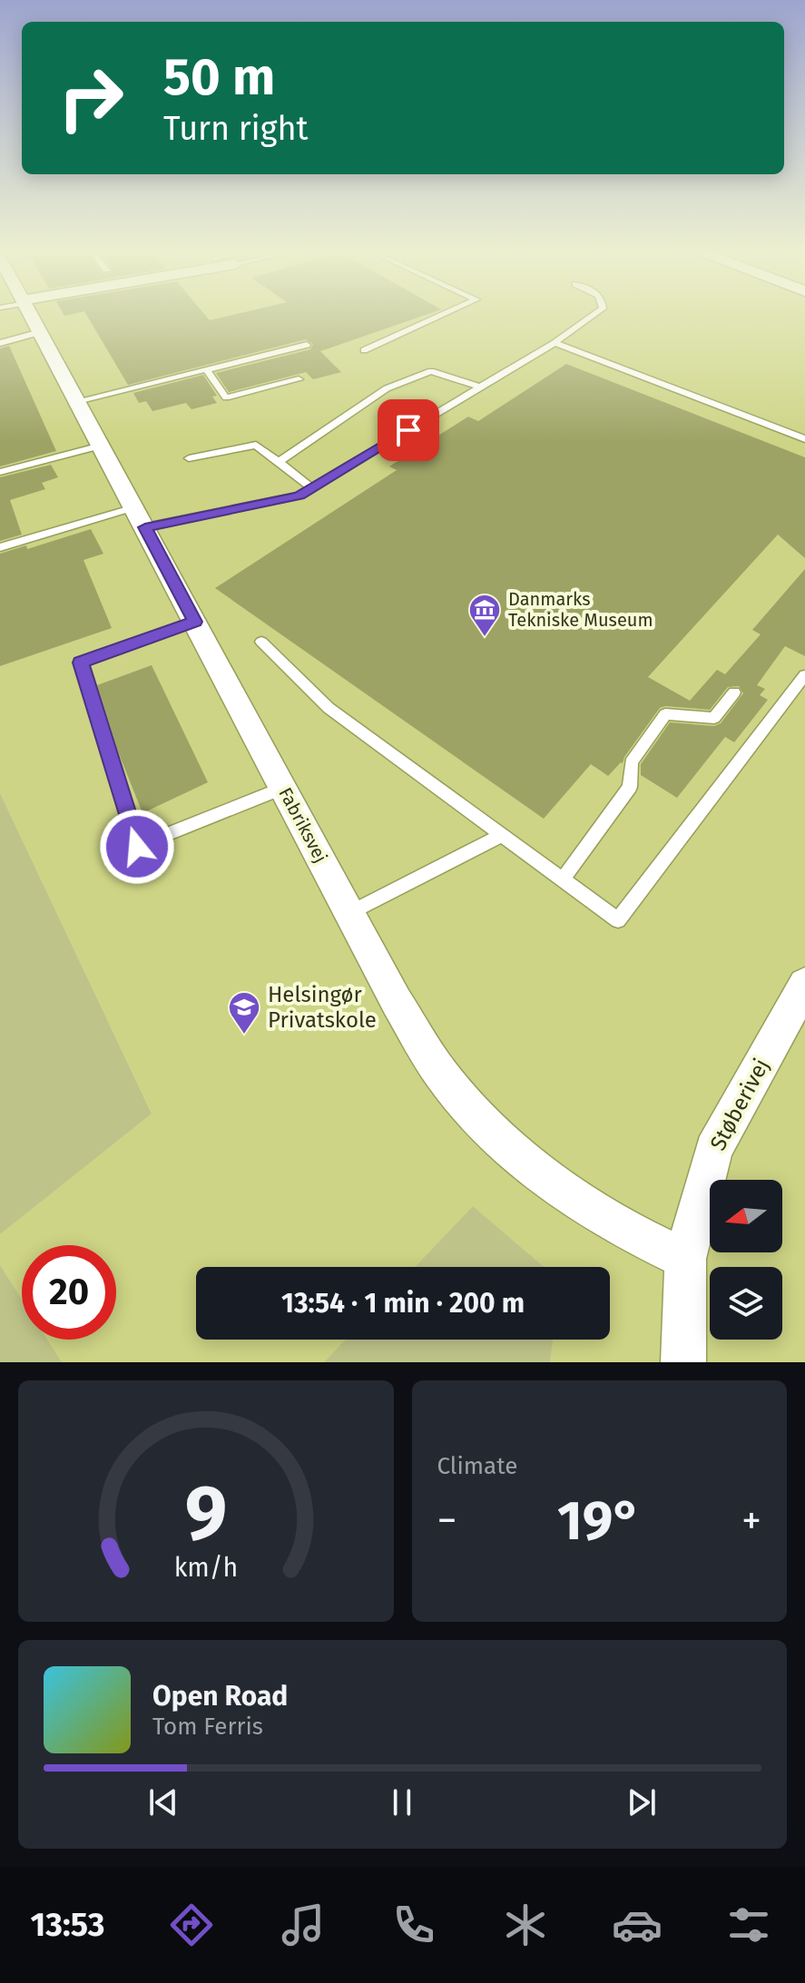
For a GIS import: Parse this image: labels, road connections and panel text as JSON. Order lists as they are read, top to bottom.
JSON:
{
  "streets": {
    "street": ["Fabriksvej", "Støberivej"]
  },
  "crossings": [
    ["Fabriksvej", "Støberivej"]
  ],
  "places": {
    "museum": ["Danmarks Tekniske Museum"],
    "school or university": ["Helsingør Privatskole"]
  },
  "north": "left",
  "page": {
    "turn": ["50 m", "Turn right"],
    "limit": "20",
    "trip": "13:54 · 1 min · 200 m",
    "tile": "Climate",
    "heat": ["−", "19°", "+"],
    "song": ["Open Road", "Tom Ferris"],
    "tabs": "13:53",
    "gauge": ["9", "km/h"]
  }
}
